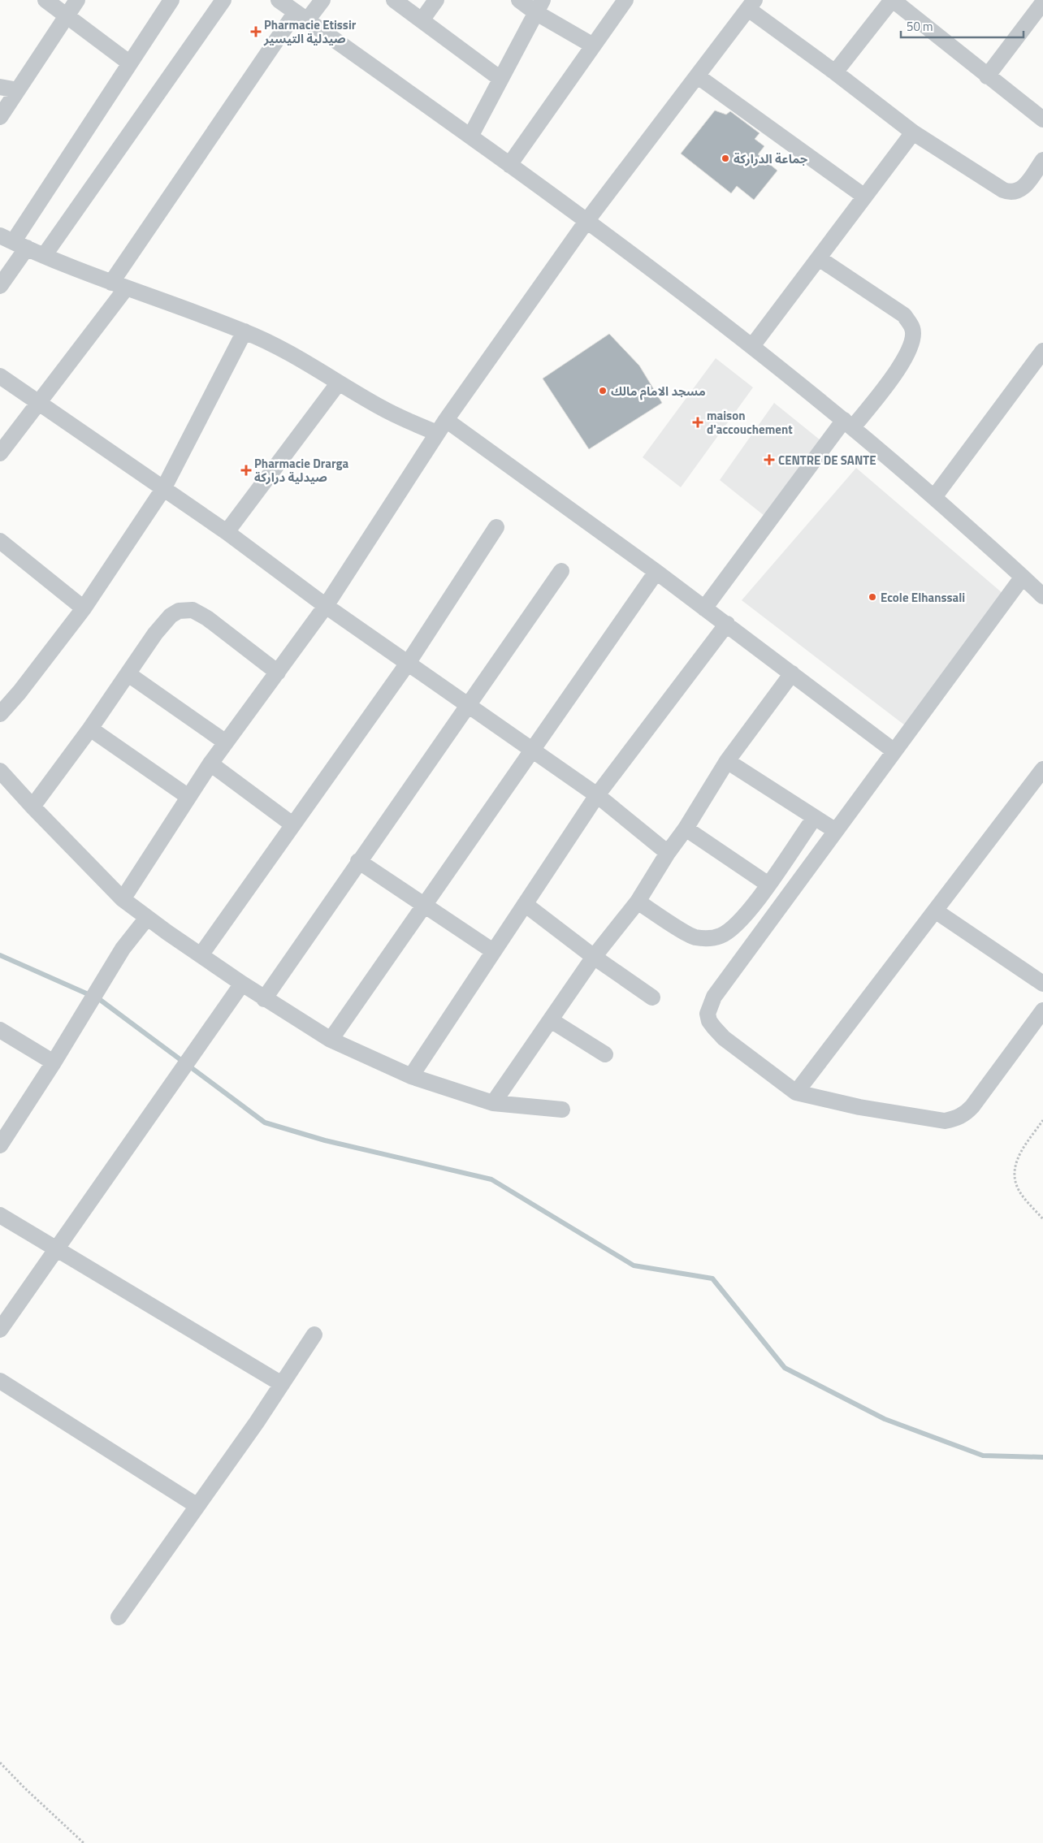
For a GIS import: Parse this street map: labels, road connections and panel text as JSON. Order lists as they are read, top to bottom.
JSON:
{
  "places": {
    "health": [
      "Pharmacie Etissir صيدلية التيسير",
      "maison d'accouchement",
      "CENTRE DE SANTE",
      "Pharmacie Drarga صيدلية دراركة"
    ],
    "other": ["جماعة الدراركة", "مسجد الامام مالك", "Ecole Elhanssali"]
  },
  "scale_bar": "50 m"
}
